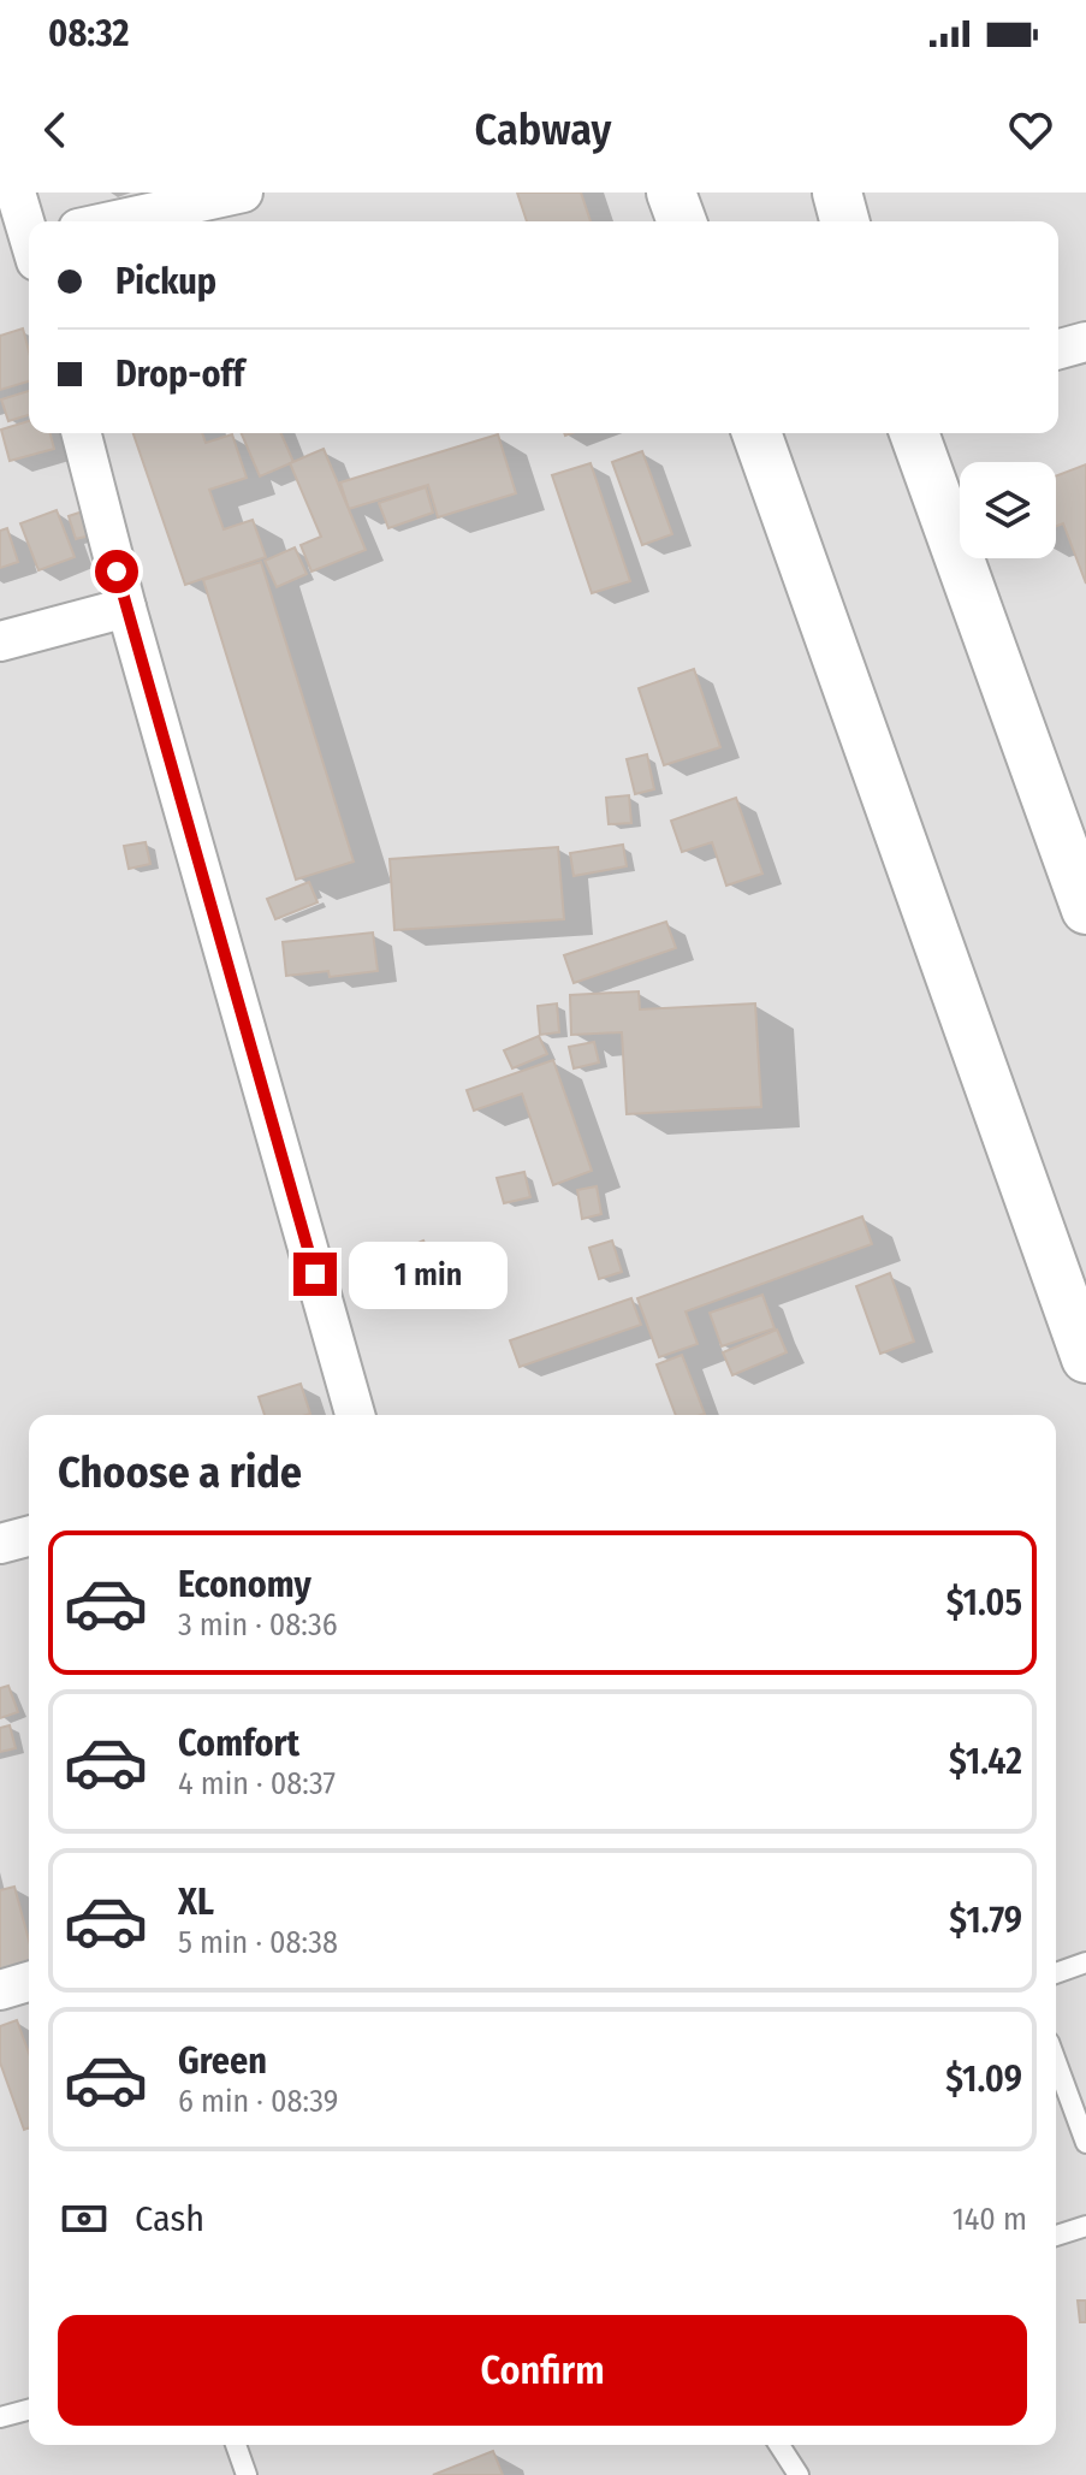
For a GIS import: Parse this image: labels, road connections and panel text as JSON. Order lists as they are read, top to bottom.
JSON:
{
  "page": {
    "status": "08:32",
    "header": "Cabway",
    "banner": ["Pickup", "Drop-off"],
    "bubble": "1 min",
    "heading": "Choose a ride",
    "list": [
      {
        "name": "Economy",
        "note": "3 min · 08:36",
        "value": "$1.05"
      },
      {
        "name": "Comfort",
        "note": "4 min · 08:37",
        "value": "$1.42"
      },
      {
        "name": "XL",
        "note": "5 min · 08:38",
        "value": "$1.79"
      },
      {
        "name": "Green",
        "note": "6 min · 08:39",
        "value": "$1.09"
      }
    ],
    "pay": ["Cash", "140 m"],
    "buttons": "Confirm"
  }
}
